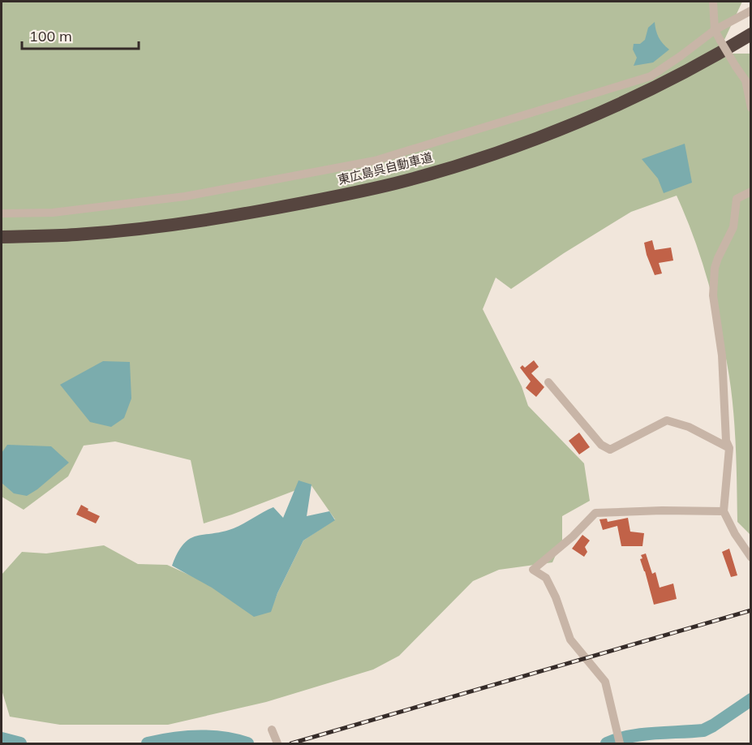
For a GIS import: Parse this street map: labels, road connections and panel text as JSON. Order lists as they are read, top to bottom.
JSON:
{
  "streets": {
    "highway": ["東広島呉自動車道"]
  },
  "scale_bar": "100 m"
}
